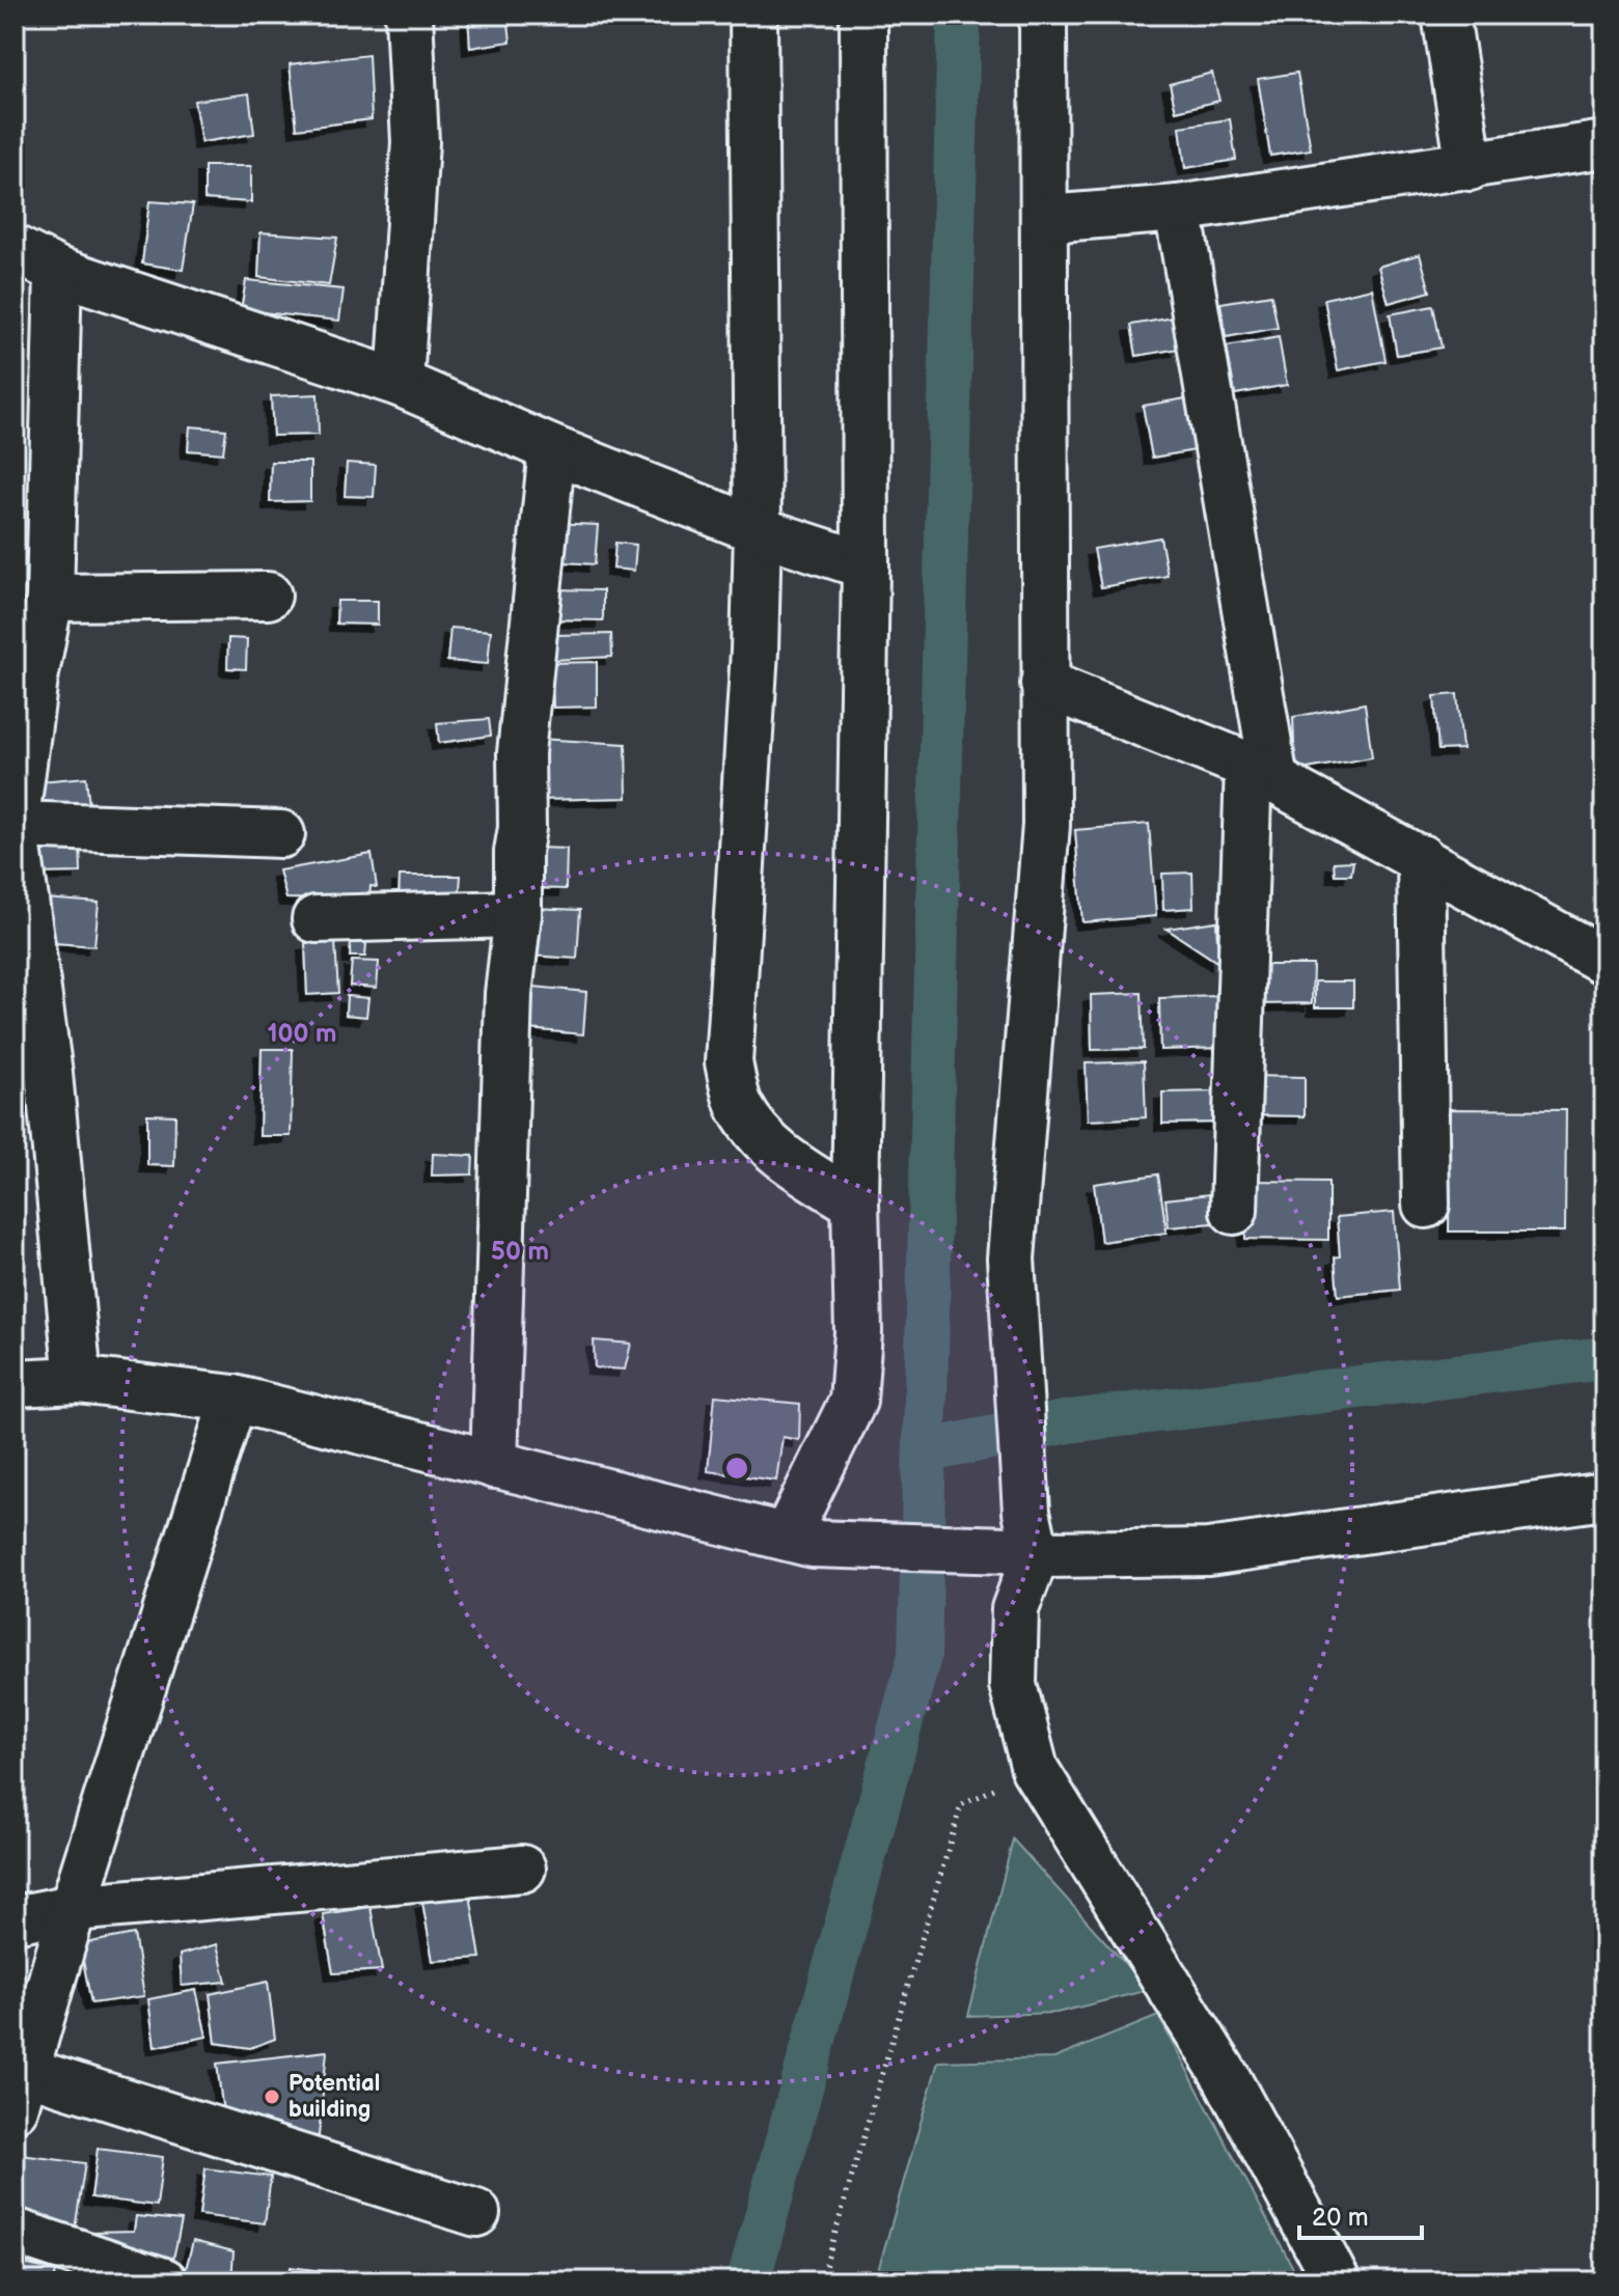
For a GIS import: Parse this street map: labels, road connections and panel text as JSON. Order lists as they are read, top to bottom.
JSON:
{
  "places": ["Potential building"],
  "scale_bar": "20 m",
  "rings": ["100 m", "50 m"]
}
